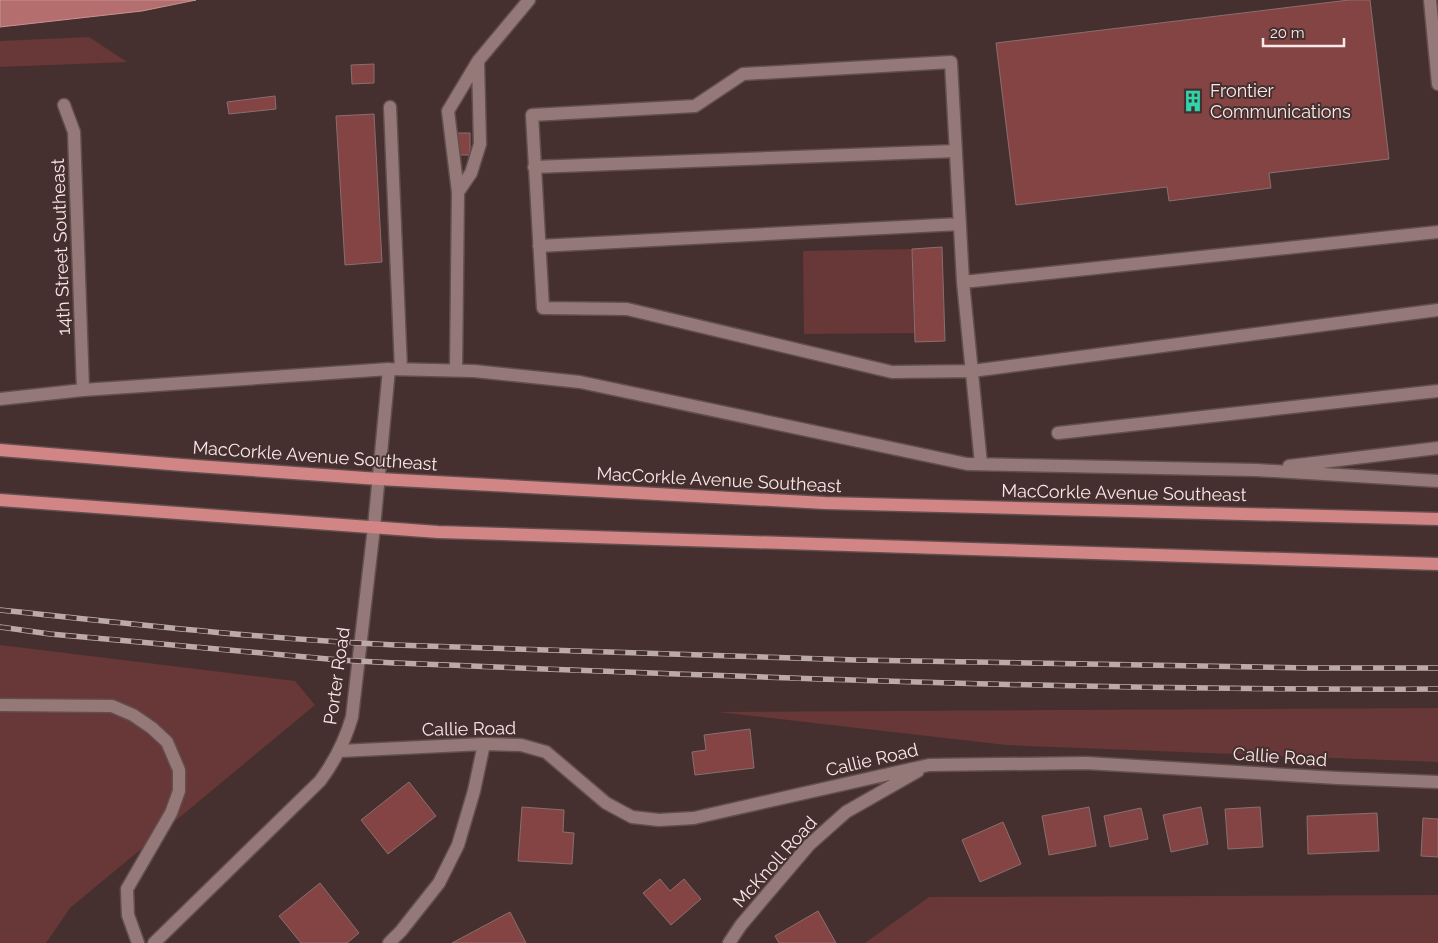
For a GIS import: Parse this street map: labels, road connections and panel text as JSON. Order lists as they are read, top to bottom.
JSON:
{
  "streets": {
    "main road": ["MacCorkle Avenue Southeast"],
    "street": [
      "14th Street Southeast",
      "Porter Road",
      "Callie Road",
      "McKnoll Road"
    ]
  },
  "crossings": [
    ["MacCorkle Avenue Southeast", "Porter Road"],
    ["Porter Road", "Callie Road"],
    ["Callie Road", "McKnoll Road"]
  ],
  "places": {
    "building": ["Frontier Communications"]
  },
  "scale_bar": "20 m"
}
